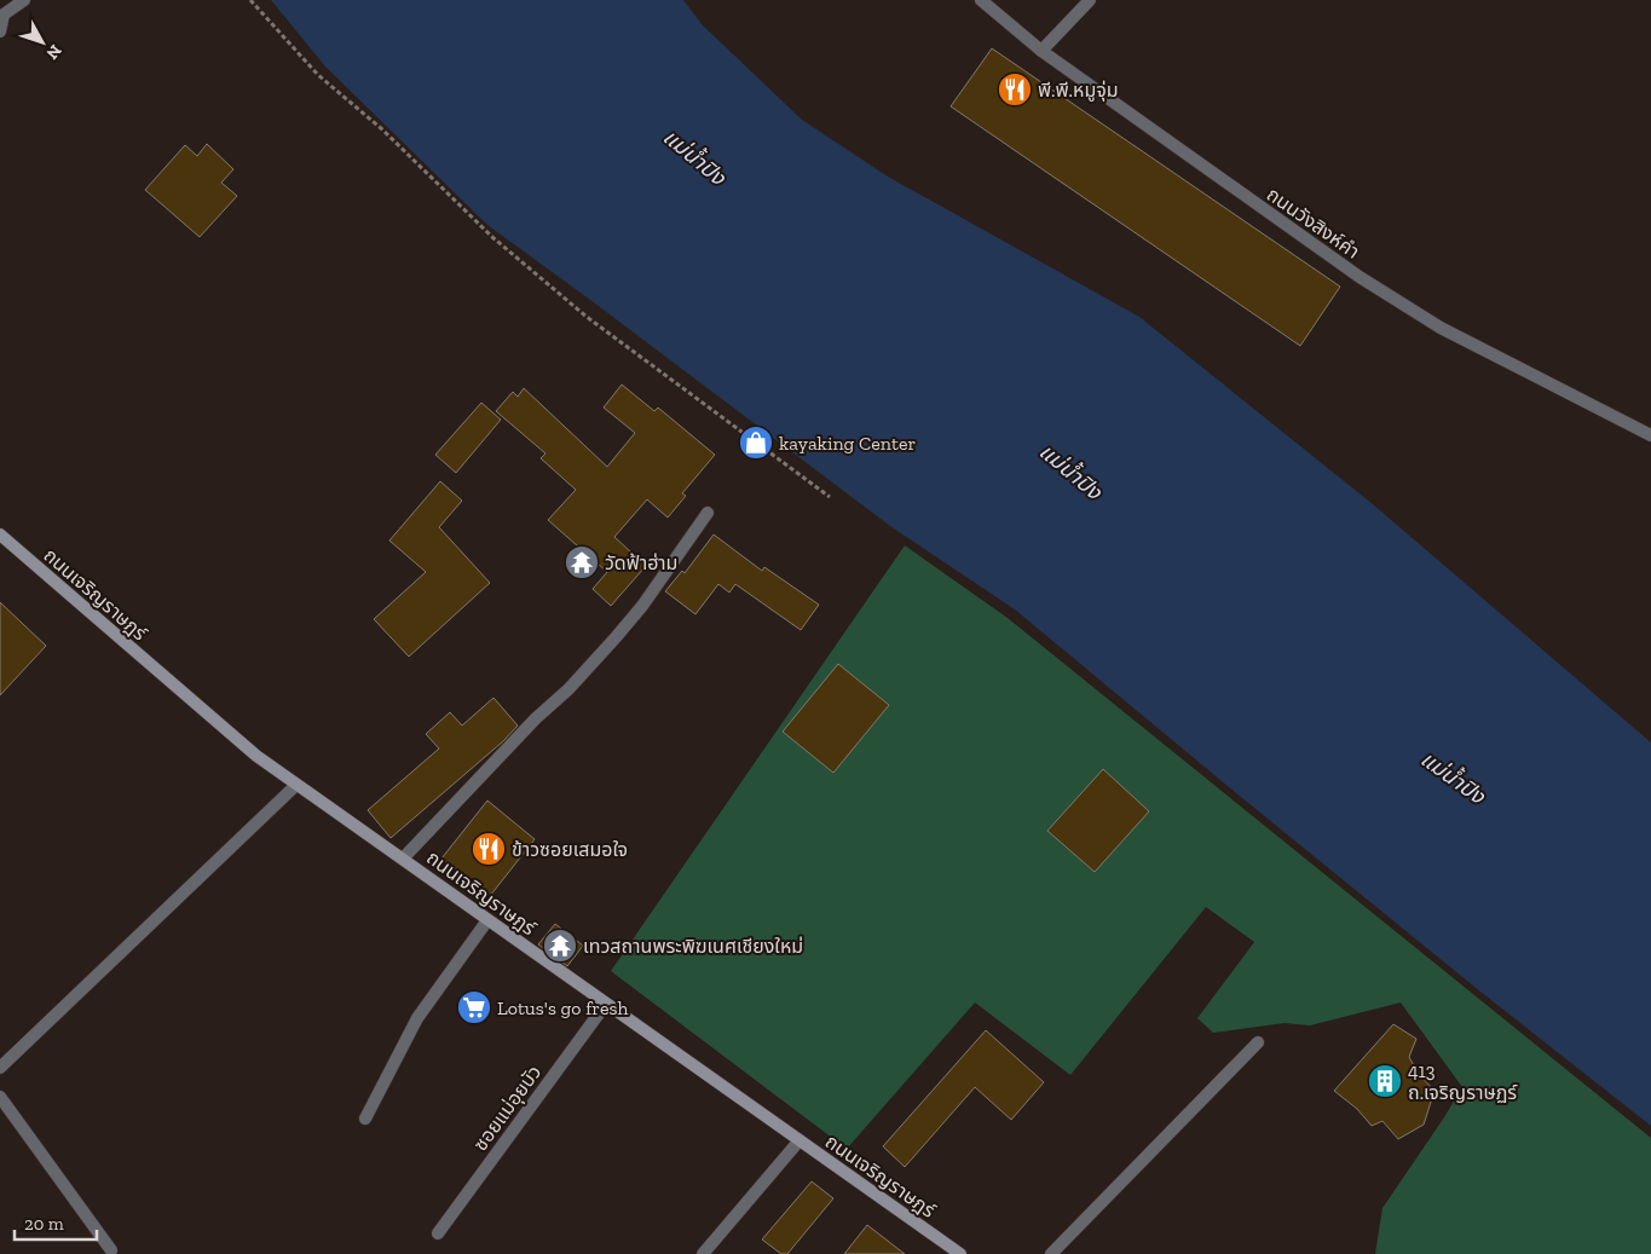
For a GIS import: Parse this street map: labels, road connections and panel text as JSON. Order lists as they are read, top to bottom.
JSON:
{
  "streets": {
    "main road": ["ถนนเจริญราษฎร์"],
    "street": ["ถนนวังสิงห์คำ", "ซอยแม่อุยบัว"]
  },
  "crossings": [
    ["ถนนเจริญราษฎร์", "ซอยแม่อุยบัว"]
  ],
  "water": ["แม่น้ำปิง"],
  "places": {
    "restaurant": ["พี.พี.หมูจุ่ม", "ข้าวซอยเสมอใจ"],
    "shop": ["kayaking Center"],
    "temple": ["วัดฟ้าฮ่าม", "เทวสถานพระพิฆเนศเชียงใหม่"],
    "supermarket": ["Lotus's go fresh"],
    "building": ["413 ถ.เจริญราษฏร์"]
  },
  "scale_bar": "20 m",
  "north": "bottom right"
}
